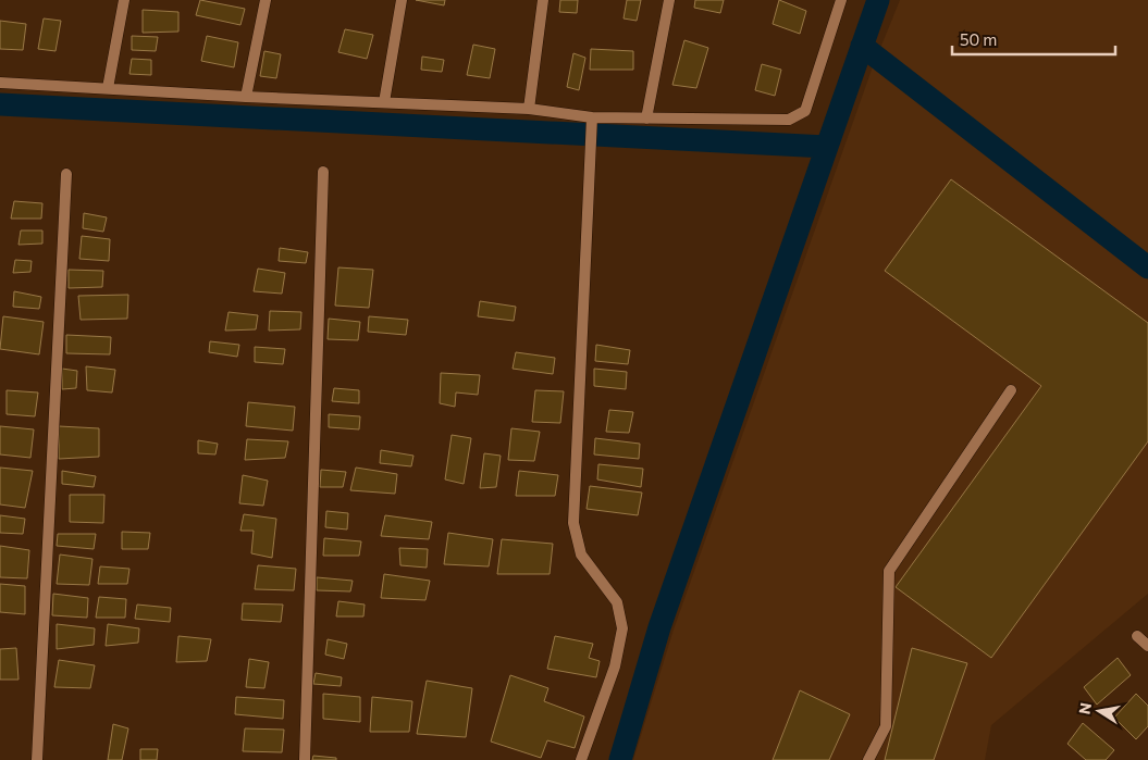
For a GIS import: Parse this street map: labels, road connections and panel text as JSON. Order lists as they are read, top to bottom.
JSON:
{
  "scale_bar": "50 m",
  "north": "left"
}
